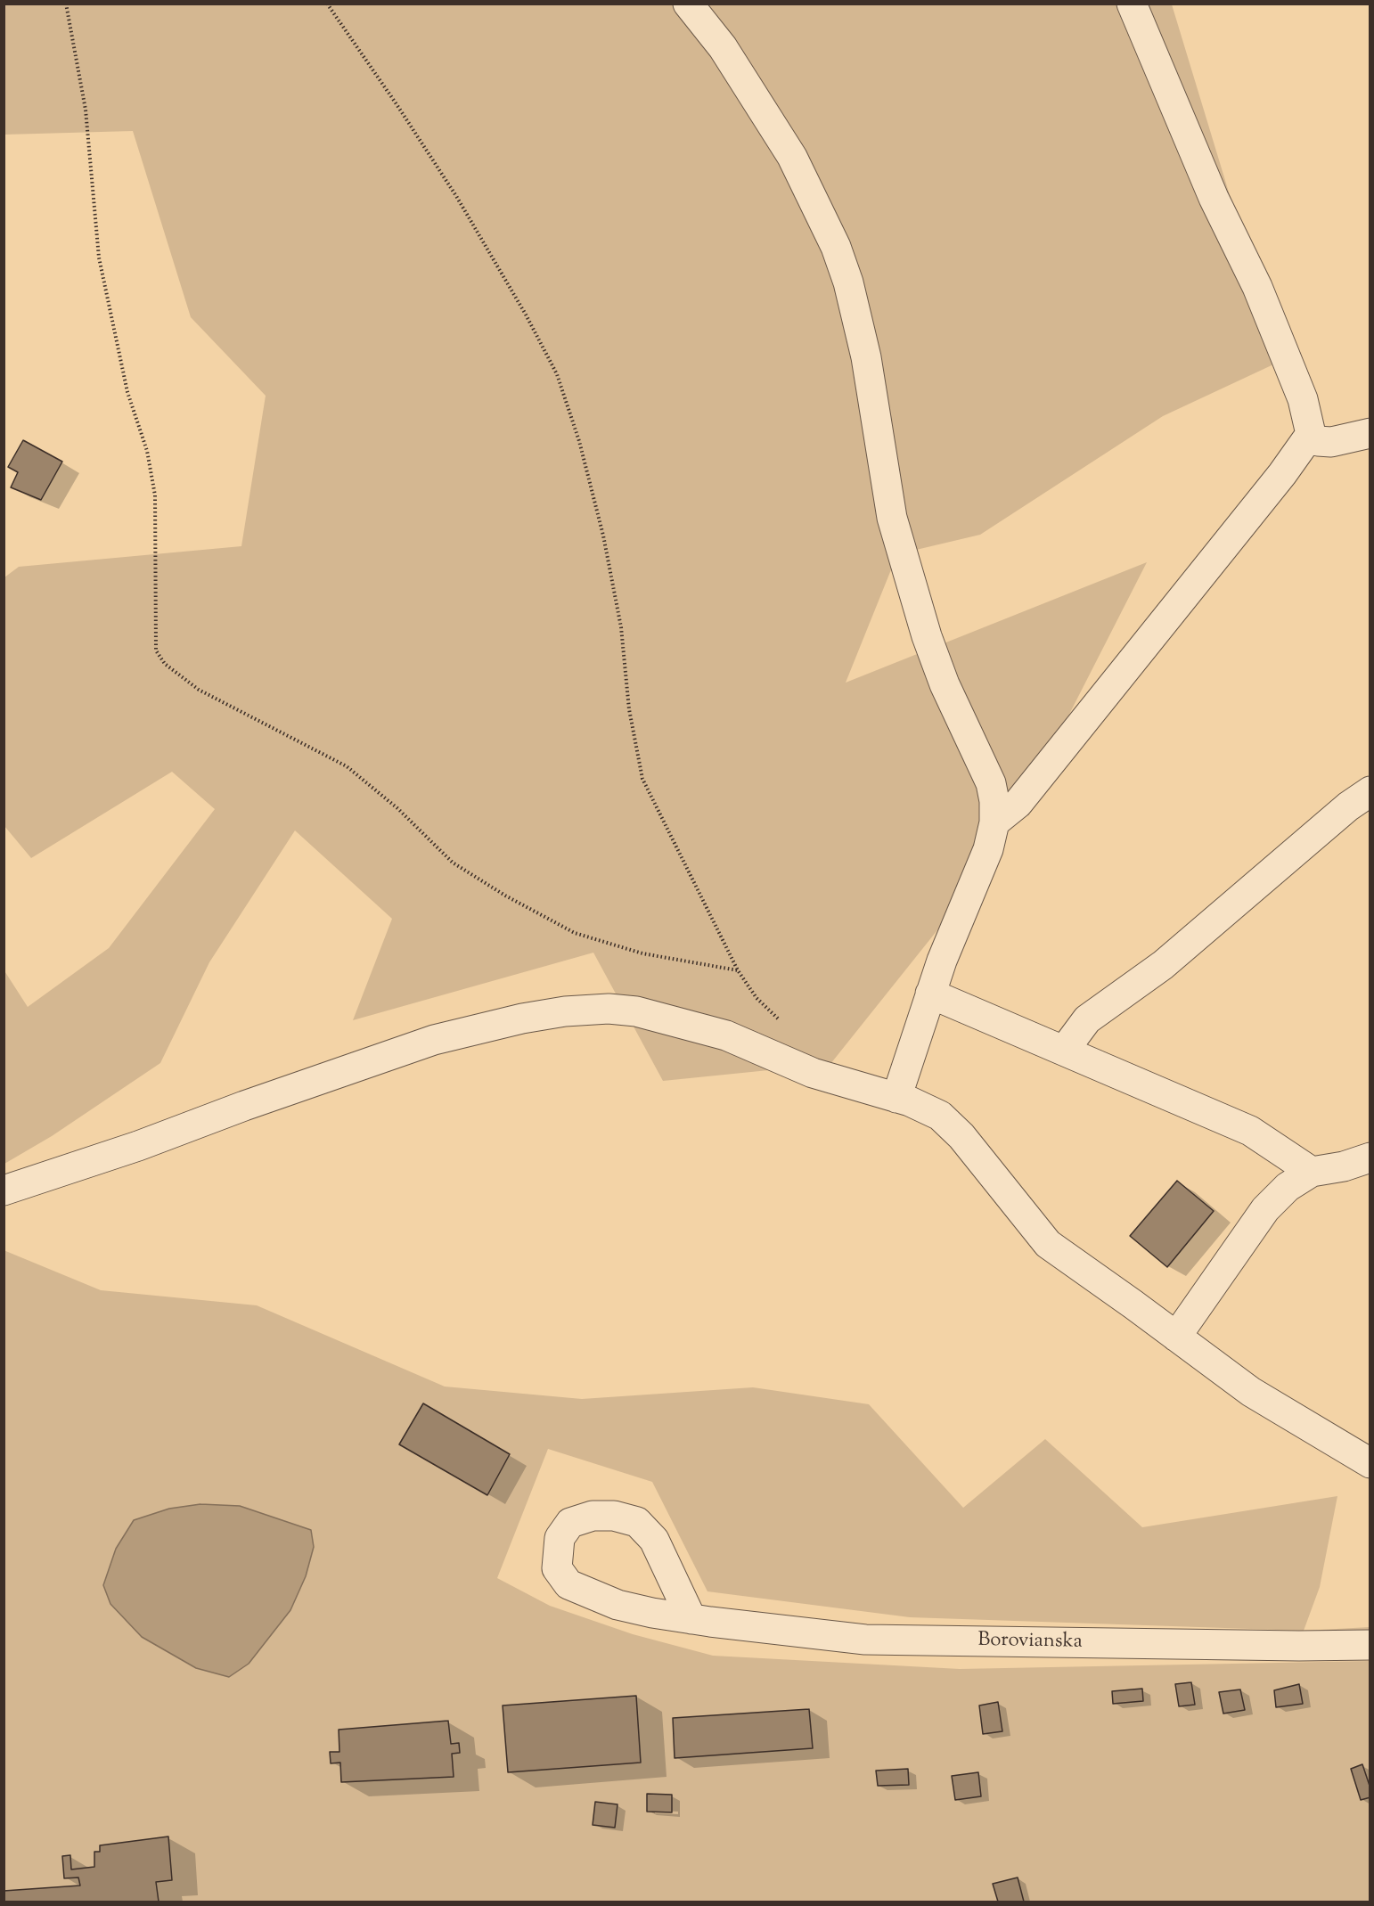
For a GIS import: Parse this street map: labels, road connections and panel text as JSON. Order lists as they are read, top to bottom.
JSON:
{
  "streets": {
    "street": ["Borovianska"]
  }
}
